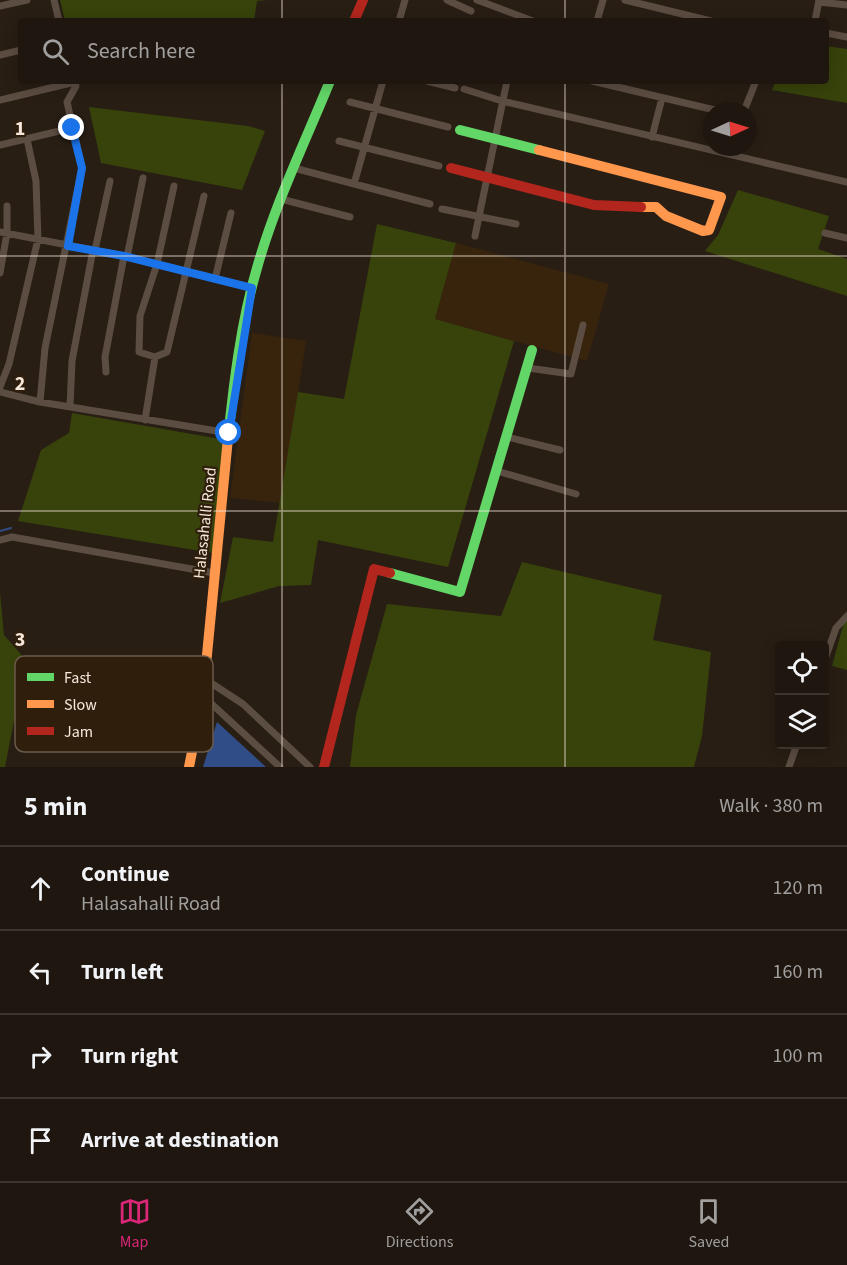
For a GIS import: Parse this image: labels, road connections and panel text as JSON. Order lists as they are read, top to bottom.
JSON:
{
  "streets": {
    "street": ["Halasahalli Road"]
  },
  "legend": ["Fast", "Slow", "Jam"],
  "north": "right",
  "page": {
    "search": "Search here",
    "heading": ["5 min", "Walk · 380 m"],
    "list": [
      ["Continue", "Halasahalli Road", "120 m"],
      ["Turn left", "160 m"],
      ["Turn right", "100 m"],
      "Arrive at destination"
    ],
    "nav": ["Map", "Directions", "Saved"]
  },
  "grid": {
    "rows": ["1", "2", "3"]
  }
}
